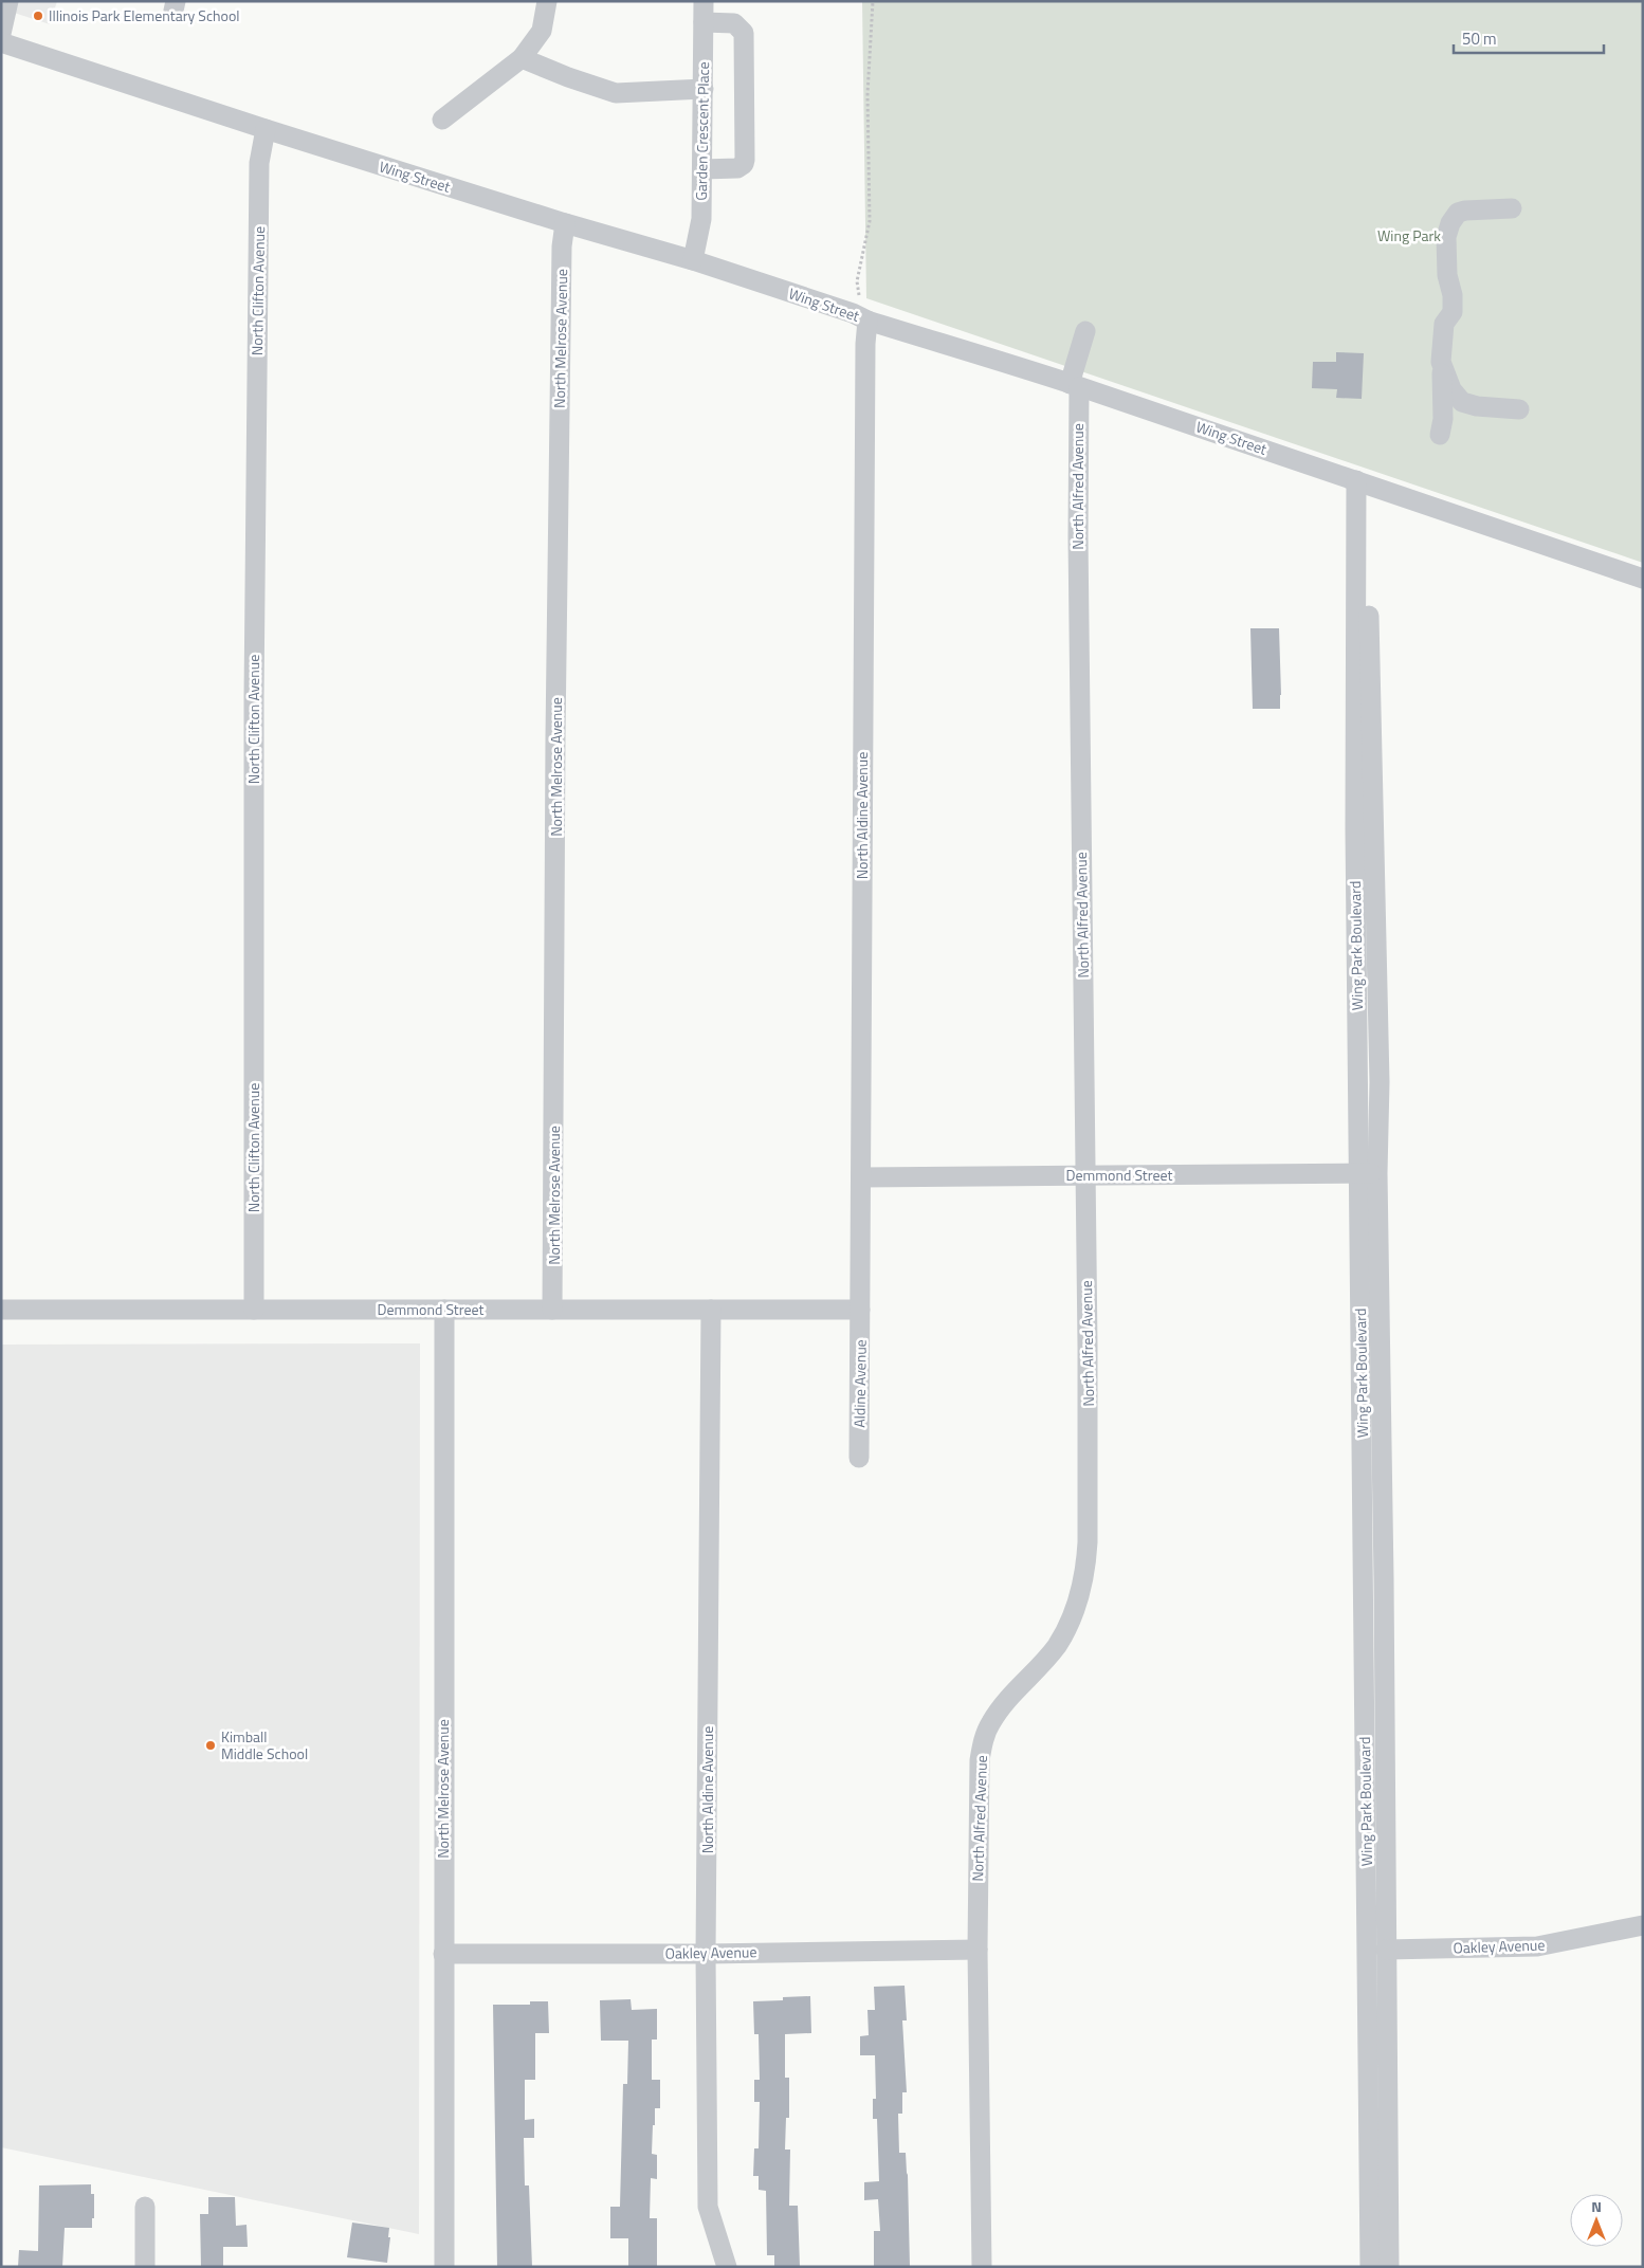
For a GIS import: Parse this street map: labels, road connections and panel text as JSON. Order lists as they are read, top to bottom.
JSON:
{
  "streets": {
    "street": [
      "Garden Crescent Place",
      "Wing Street",
      "North Clifton Avenue",
      "North Melrose Avenue",
      "North Alfred Avenue",
      "North Aldine Avenue",
      "Wing Park Boulevard",
      "Demmond Street",
      "Aldine Avenue",
      "Oakley Avenue"
    ]
  },
  "crossings": [
    ["Garden Crescent Place", "Wing Street"],
    ["Wing Street", "North Clifton Avenue"],
    ["Wing Street", "North Melrose Avenue"],
    ["Wing Street", "North Alfred Avenue"],
    ["Wing Street", "North Aldine Avenue"],
    ["Wing Street", "Wing Park Boulevard"],
    ["North Clifton Avenue", "Demmond Street"],
    ["North Melrose Avenue", "Demmond Street"],
    ["North Melrose Avenue", "Oakley Avenue"],
    ["North Alfred Avenue", "Demmond Street"],
    ["North Alfred Avenue", "Oakley Avenue"],
    ["North Aldine Avenue", "Demmond Street"],
    ["North Aldine Avenue", "Aldine Avenue"],
    ["North Aldine Avenue", "Oakley Avenue"],
    ["Wing Park Boulevard", "Demmond Street"],
    ["Wing Park Boulevard", "Oakley Avenue"],
    ["Demmond Street", "Aldine Avenue"]
  ],
  "parks": ["Wing Park"],
  "places": ["Illinois Park Elementary School", "Kimball Middle School"],
  "scale_bar": "50 m",
  "north": "top"
}
